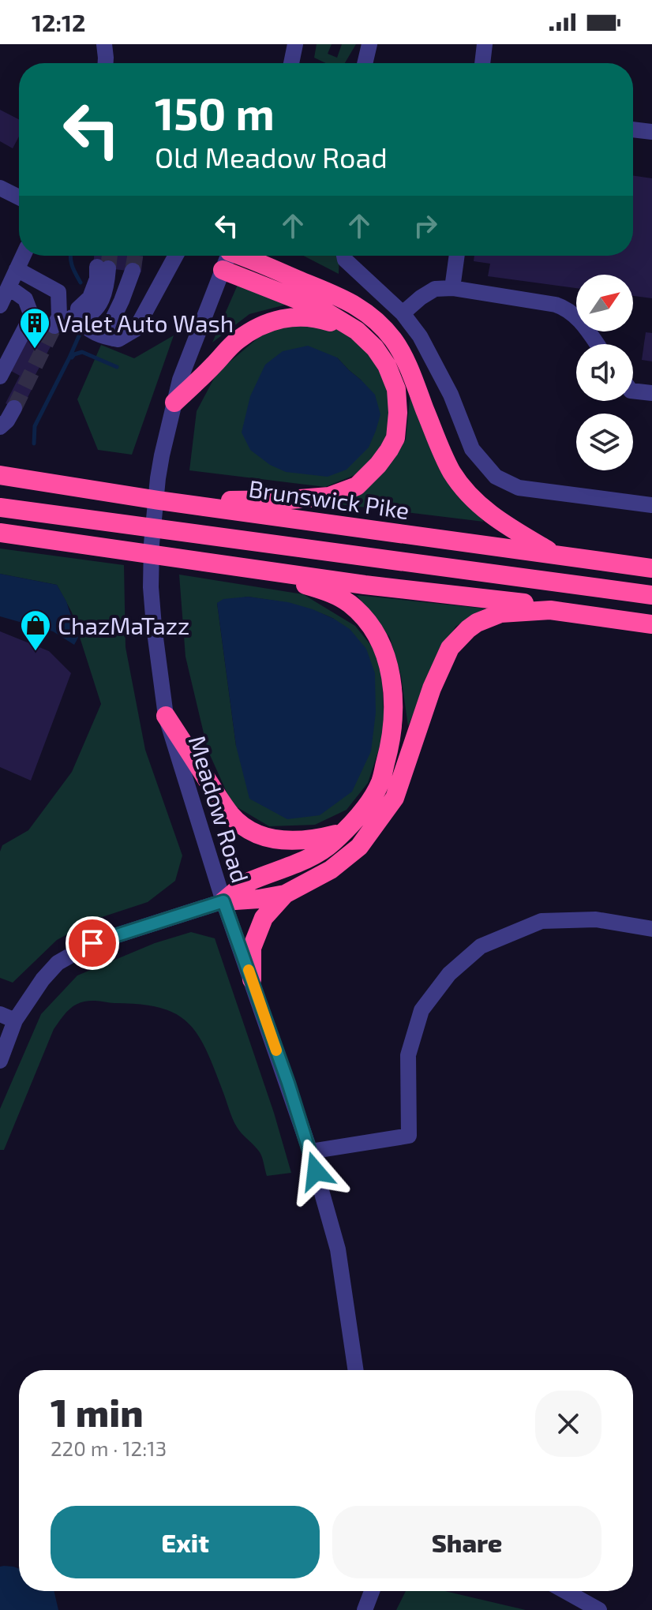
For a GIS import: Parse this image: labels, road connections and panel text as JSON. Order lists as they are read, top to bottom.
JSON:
{
  "streets": {
    "highway": ["Brunswick Pike"],
    "street": ["Meadow Road"]
  },
  "places": {
    "building": ["Valet Auto Wash"],
    "shop": ["ChazMaTazz"]
  },
  "north": "top right",
  "page": {
    "status": "12:12",
    "turn": ["150 m", "Old Meadow Road"],
    "heading": ["1 min", "220 m · 12:13"],
    "buttons": ["Exit", "Share"]
  }
}
